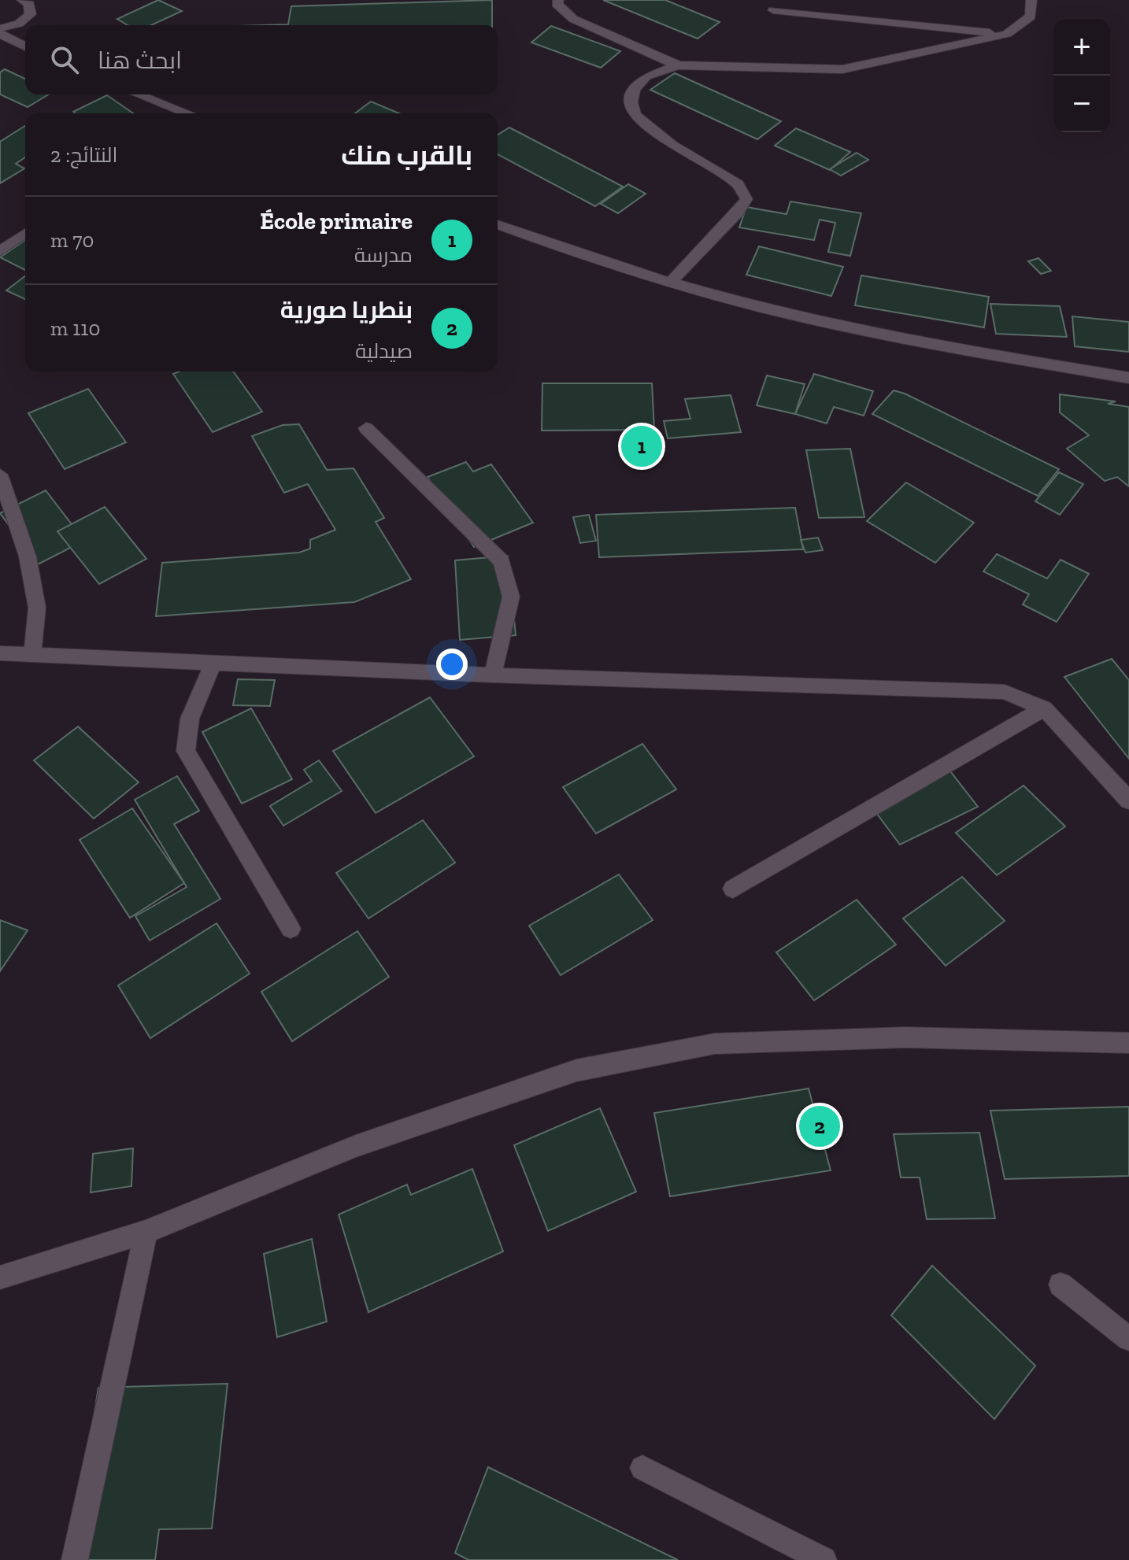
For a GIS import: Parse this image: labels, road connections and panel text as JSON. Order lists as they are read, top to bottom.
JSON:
{
  "page": {
    "map_buttons": ["+", "−"],
    "search": "ابحث هنا",
    "heading": ["بالقرب منك", "النتائج: 2"],
    "list": [
      {
        "mark": "1",
        "name": "École primaire",
        "note": "مدرسة",
        "value": "70 m"
      },
      {
        "mark": "2",
        "name": "بنطريا صورية",
        "note": "صيدلية",
        "value": "110 m"
      }
    ],
    "pins": ["1", "2"]
  }
}
